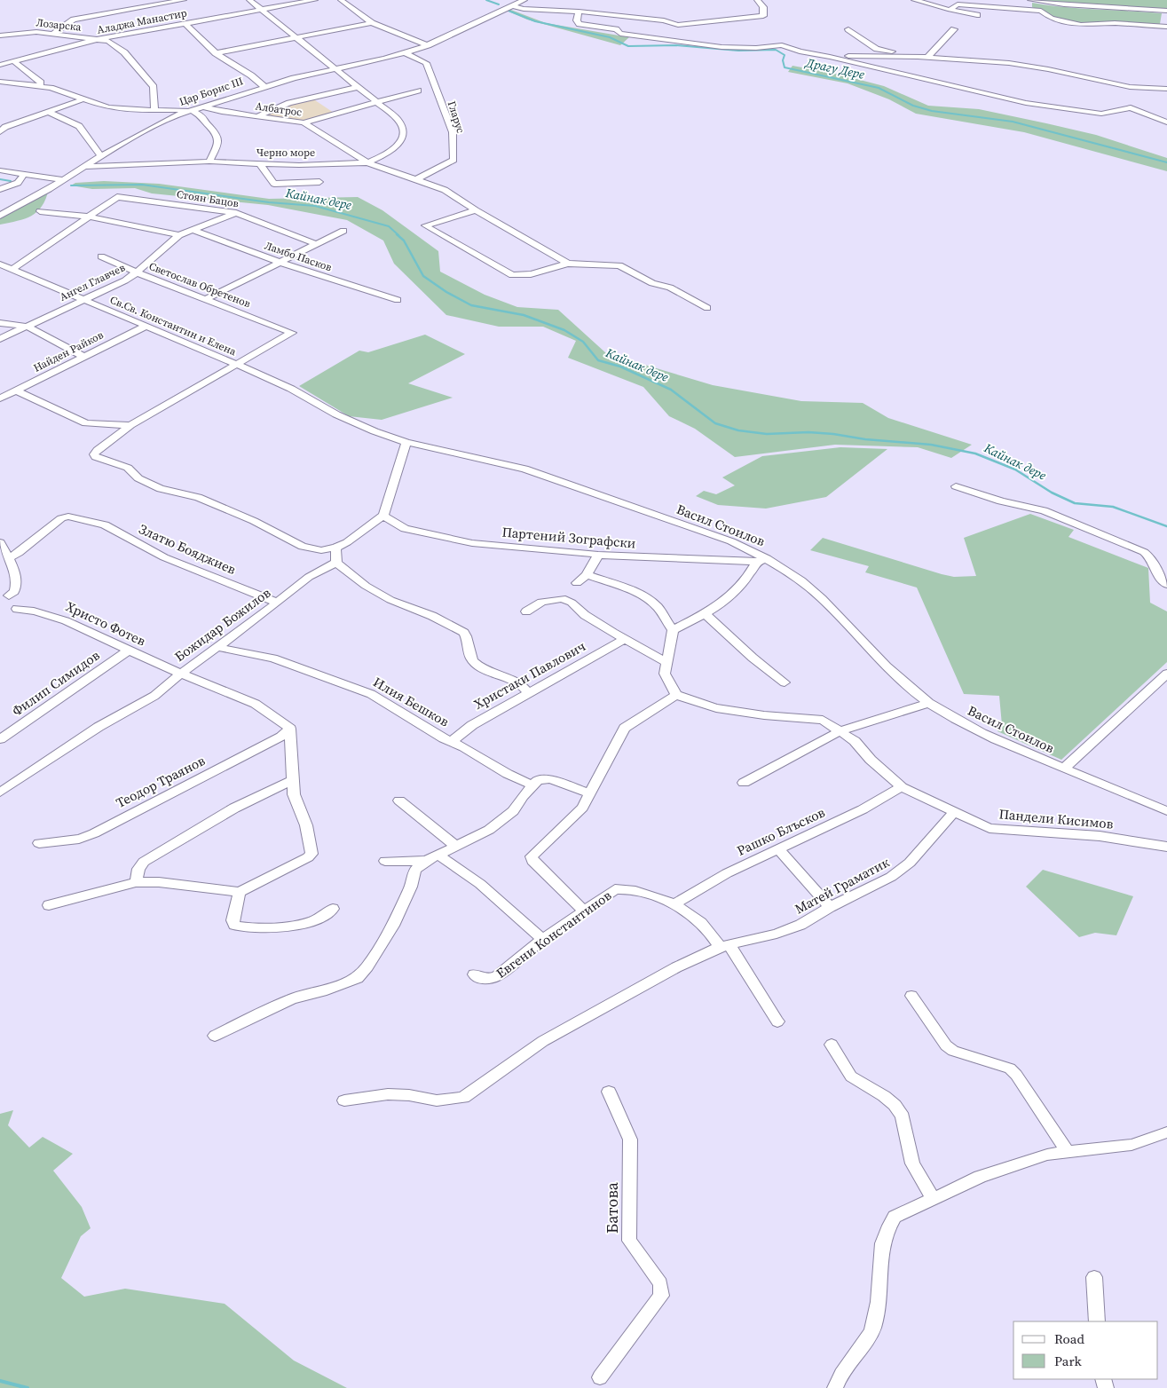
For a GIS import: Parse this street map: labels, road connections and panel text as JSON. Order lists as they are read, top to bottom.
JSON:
{
  "streets": {
    "street": [
      "Аладжа Манастир",
      "Лозарска",
      "Цар Борис III",
      "Албатрос",
      "Гларус",
      "Черно море",
      "Стоян Бацов",
      "Ламбо Пасков",
      "Ангел Главчев",
      "Светослав Обретенов",
      "Св.Св. Константин и Елена",
      "Найден Райков",
      "Васил Стоилов",
      "Партений Зографски",
      "Златю Бояджиев",
      "Христо Фотев",
      "Божидар Божилов",
      "Христаки Павлович",
      "Филип Симидов",
      "Илия Бешков",
      "Теодор Траянов",
      "Пандели Кисимов",
      "Рашко Блъсков",
      "Матей Граматик",
      "Евгени Константинов",
      "Батова"
    ]
  },
  "crossings": [
    ["Аладжа Манастир", "Лозарска"],
    ["Цар Борис III", "Албатрос"],
    ["Цар Борис III", "Гларус"],
    ["Цар Борис III", "Черно море"],
    ["Албатрос", "Черно море"],
    ["Гларус", "Черно море"],
    ["Стоян Бацов", "Ангел Главчев"],
    ["Ламбо Пасков", "Ангел Главчев"],
    ["Ангел Главчев", "Светослав Обретенов"],
    ["Ангел Главчев", "Св.Св. Константин и Елена"],
    ["Светослав Обретенов", "Св.Св. Константин и Елена"],
    ["Св.Св. Константин и Елена", "Найден Райков"],
    ["Св.Св. Константин и Елена", "Васил Стоилов"],
    ["Васил Стоилов", "Партений Зографски"],
    ["Златю Бояджиев", "Божидар Божилов"],
    ["Христо Фотев", "Божидар Божилов"],
    ["Христо Фотев", "Филип Симидов"],
    ["Христо Фотев", "Теодор Траянов"],
    ["Божидар Божилов", "Илия Бешков"],
    ["Христаки Павлович", "Илия Бешков"],
    ["Пандели Кисимов", "Рашко Блъсков"],
    ["Пандели Кисимов", "Матей Граматик"],
    ["Рашко Блъсков", "Евгени Константинов"],
    ["Матей Граматик", "Евгени Константинов"]
  ],
  "water": ["Драгу Дере", "Кайнак дере"],
  "legend": ["Road", "Park"]
}
